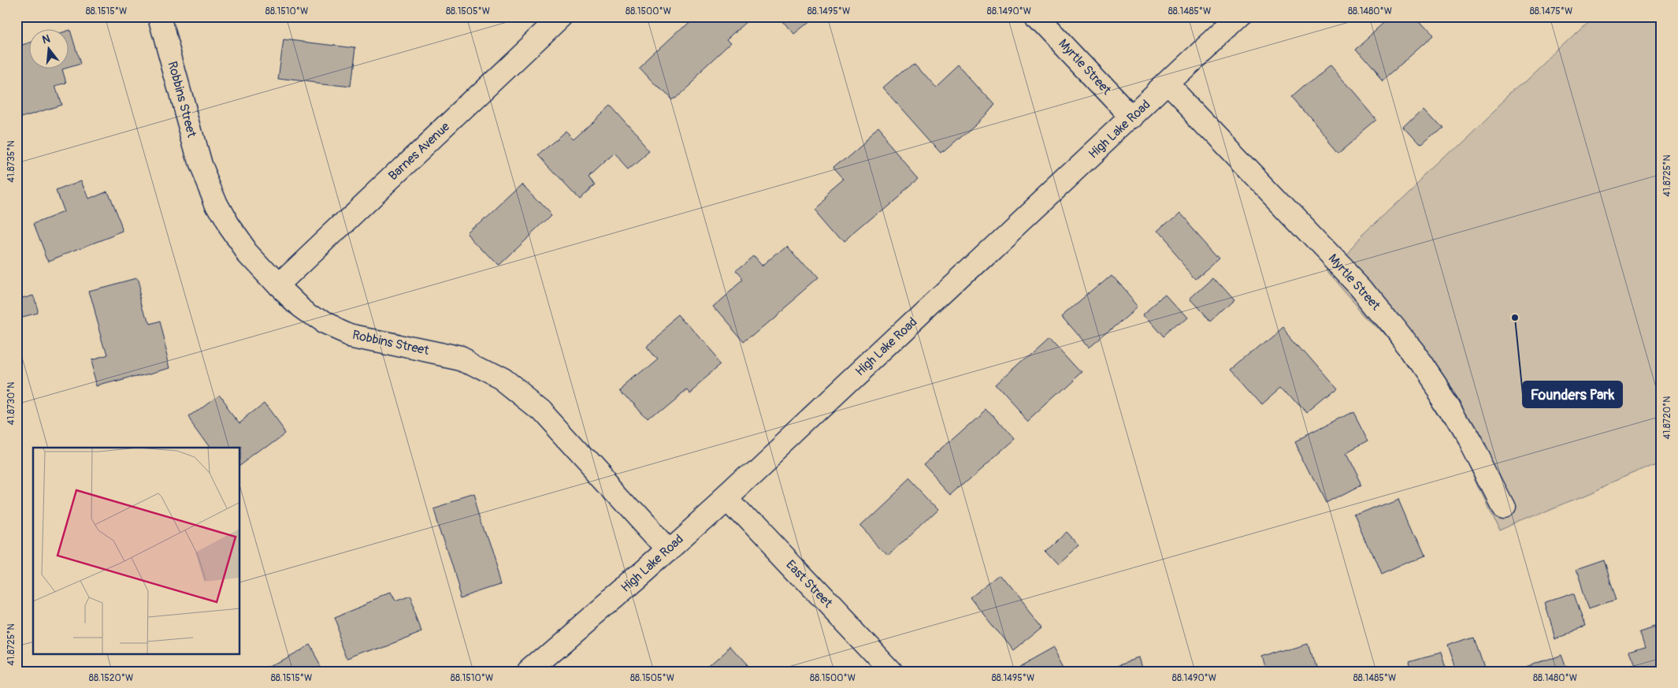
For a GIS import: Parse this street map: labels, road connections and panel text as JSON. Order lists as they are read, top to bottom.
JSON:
{
  "streets": {
    "street": [
      "Myrtle Street",
      "Robbins Street",
      "High Lake Road",
      "Barnes Avenue",
      "East Street"
    ]
  },
  "crossings": [
    ["Myrtle Street", "High Lake Road"],
    ["Robbins Street", "High Lake Road"],
    ["Robbins Street", "Barnes Avenue"],
    ["High Lake Road", "East Street"]
  ],
  "places": ["Founders Park"],
  "north": "top",
  "coordinates": [
    "88.1515°W",
    "88.1510°W",
    "88.1505°W",
    "88.1500°W",
    "88.1495°W",
    "88.1490°W",
    "88.1485°W",
    "88.1480°W",
    "88.1475°W",
    "41.8735°N",
    "41.8725°N",
    "41.8730°N",
    "41.8720°N",
    "88.1520°W"
  ]
}
